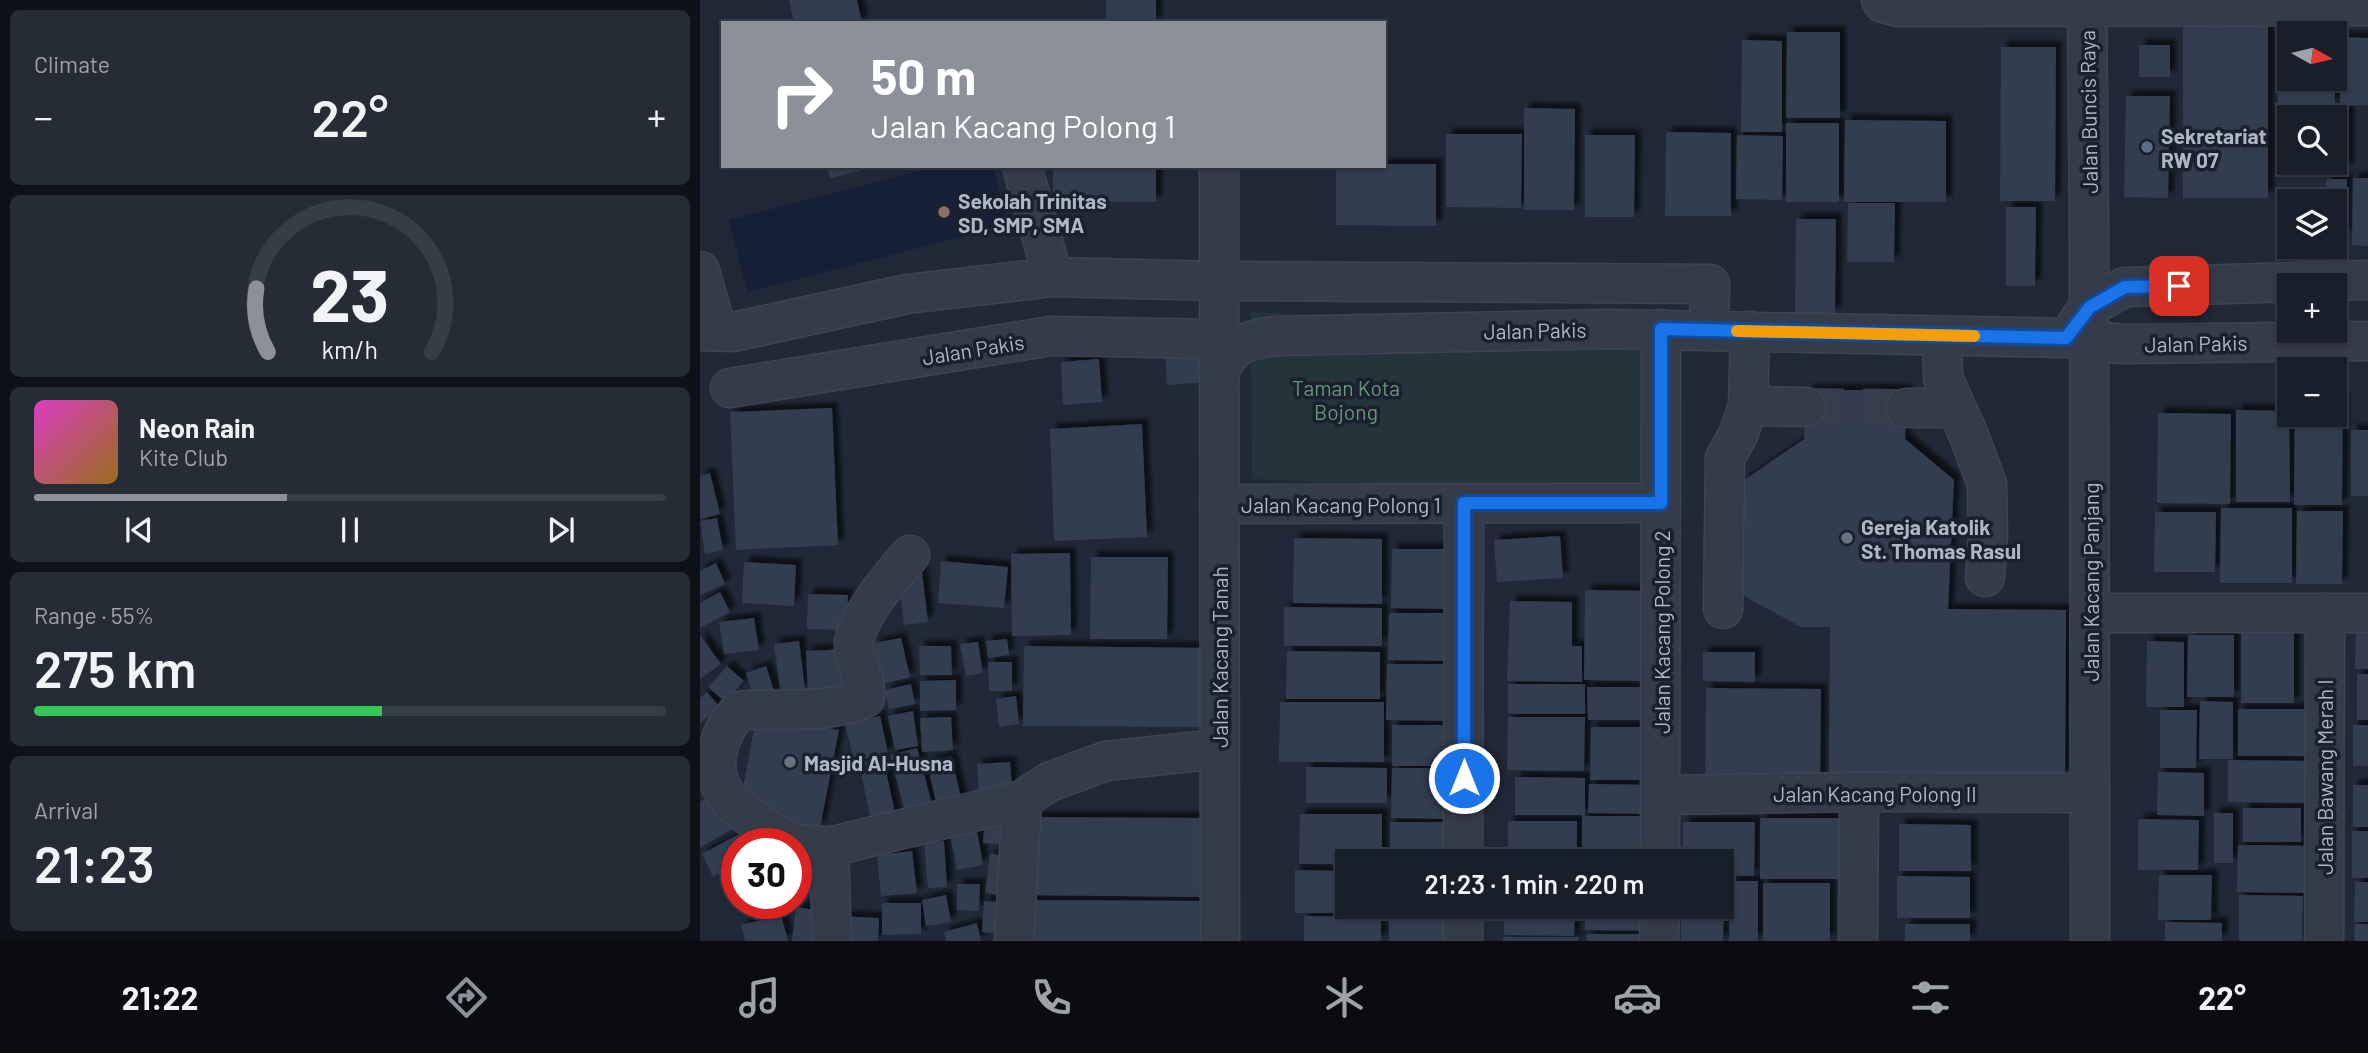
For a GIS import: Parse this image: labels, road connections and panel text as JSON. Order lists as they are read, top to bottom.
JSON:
{
  "streets": {
    "street": [
      "Jalan Buncis Raya",
      "Jalan Pakis",
      "Jalan Kacang Polong 1",
      "Jalan Kacang Panjang",
      "Jalan Kacang Polong 2",
      "Jalan Kacang Tanah",
      "Jalan Bawang Merah I",
      "Jalan Kacang Polong II"
    ]
  },
  "crossings": [
    ["Jalan Buncis Raya", "Jalan Kacang Panjang"],
    ["Jalan Pakis", "Jalan Kacang Panjang"],
    ["Jalan Pakis", "Jalan Kacang Polong 2"],
    ["Jalan Pakis", "Jalan Kacang Tanah"],
    ["Jalan Kacang Polong 1", "Jalan Kacang Polong 2"],
    ["Jalan Kacang Polong 1", "Jalan Kacang Tanah"],
    ["Jalan Kacang Panjang", "Jalan Kacang Polong II"],
    ["Jalan Kacang Polong 2", "Jalan Kacang Polong II"]
  ],
  "parks": ["Taman Kota Bojong"],
  "places": [
    "Sekretariat RW 07",
    "Sekolah Trinitas SD, SMP, SMA",
    "Gereja Katolik St. Thomas Rasul",
    "Masjid Al-Husna"
  ],
  "north": "right",
  "page": {
    "tile": [
      "Climate",
      ["Range · 55%", "275 km"],
      ["Arrival", "21:23"]
    ],
    "map_buttons": ["+", "−"],
    "turn": ["50 m", "Jalan Kacang Polong 1"],
    "heat": ["−", "22°", "+"],
    "song": ["Neon Rain", "Kite Club"],
    "limit": "30",
    "trip": "21:23 · 1 min · 220 m",
    "tabs": ["21:22", "22°"],
    "gauge": ["23", "km/h"]
  }
}
